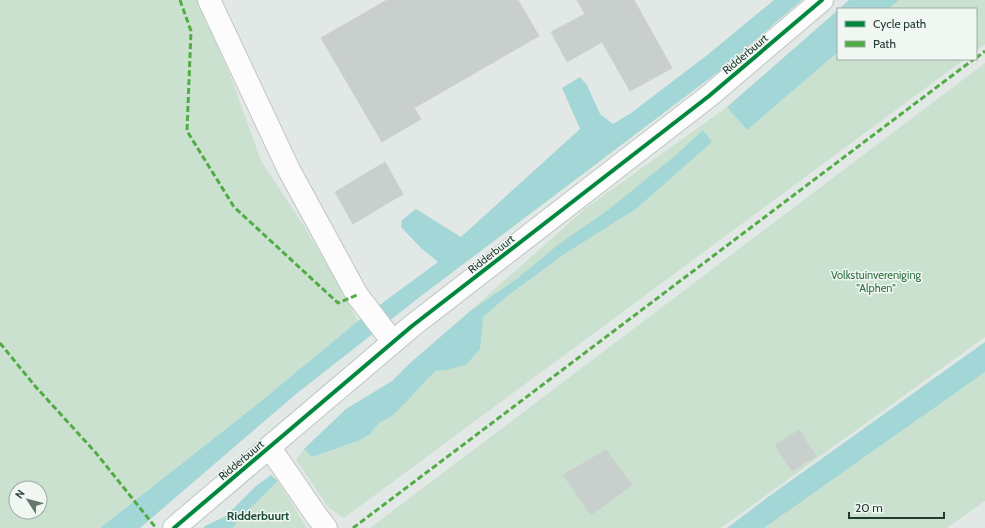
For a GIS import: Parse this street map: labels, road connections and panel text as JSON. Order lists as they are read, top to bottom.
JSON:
{
  "streets": {
    "street": ["Ridderbuurt"]
  },
  "districts": ["Ridderbuurt"],
  "parks": ["Volkstuinvereniging \"Alphen\""],
  "legend": ["Cycle path", "Path"],
  "scale_bar": "20 m",
  "north": "top left"
}
